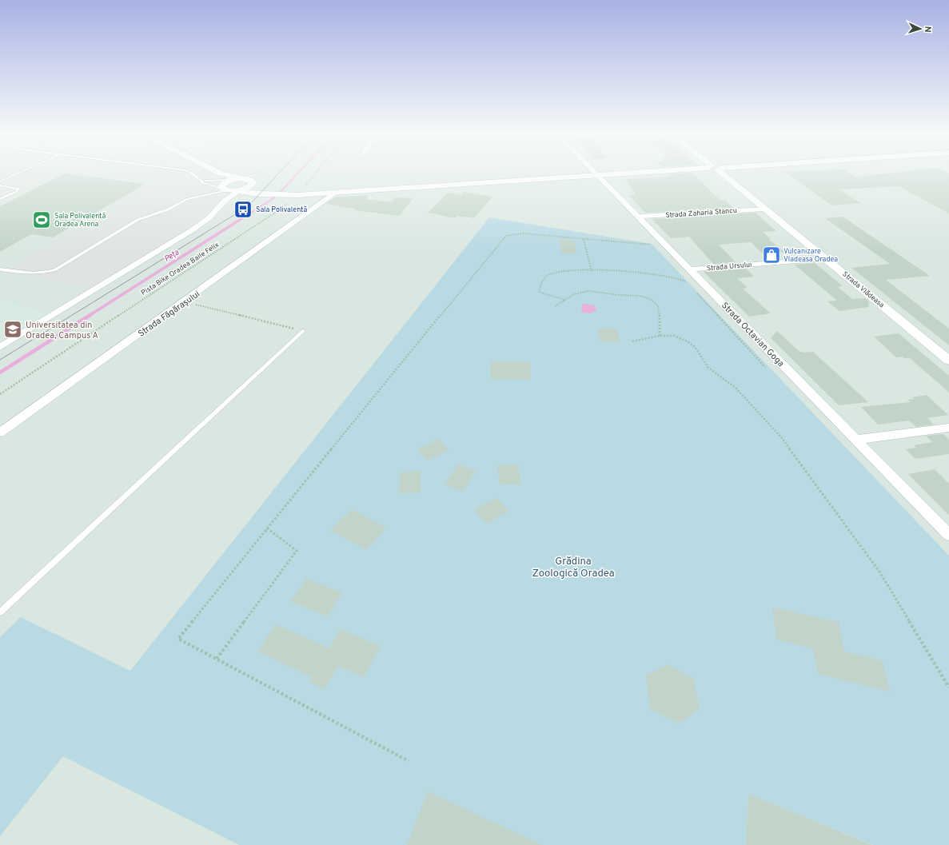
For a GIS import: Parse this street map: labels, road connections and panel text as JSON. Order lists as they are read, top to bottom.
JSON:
{
  "streets": {
    "street": [
      "Strada Zaharia Stancu",
      "Strada Ursului",
      "Strada Vlădeasa",
      "Strada Făgărașului",
      "Strada Octavian Goga"
    ],
    "path": ["Pista Bike Oradea Baile Felix"]
  },
  "crossings": [
    ["Strada Zaharia Stancu", "Strada Vlădeasa"],
    ["Strada Zaharia Stancu", "Strada Octavian Goga"],
    ["Strada Ursului", "Strada Vlădeasa"],
    ["Strada Ursului", "Strada Octavian Goga"]
  ],
  "water": ["Peța"],
  "parks": ["Grădina Zoologică Oradea"],
  "places": {
    "bus stop": ["Sala Polivalentă"],
    "sports": ["Sala Polivalentă Oradea Arena"],
    "shop": ["Vulcanizare Vladeasa Oradea"],
    "school or university": ["Universitatea din Oradea, Campus A"]
  },
  "north": "right"
}
